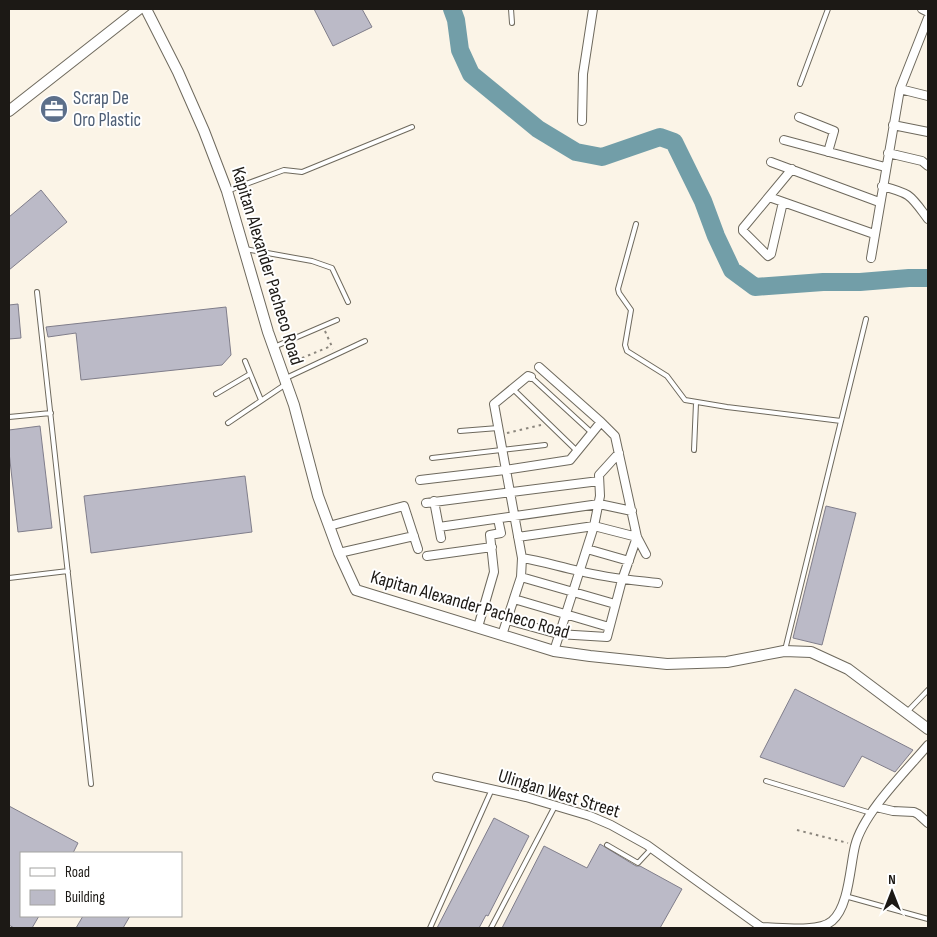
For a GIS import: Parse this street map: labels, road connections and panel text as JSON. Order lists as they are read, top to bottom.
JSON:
{
  "streets": {
    "street": ["Kapitan Alexander Pacheco Road", "Ulingan West Street"]
  },
  "places": {
    "office": ["Scrap De Oro Plastic"]
  },
  "legend": ["Road", "Building"],
  "north": "top"
}
